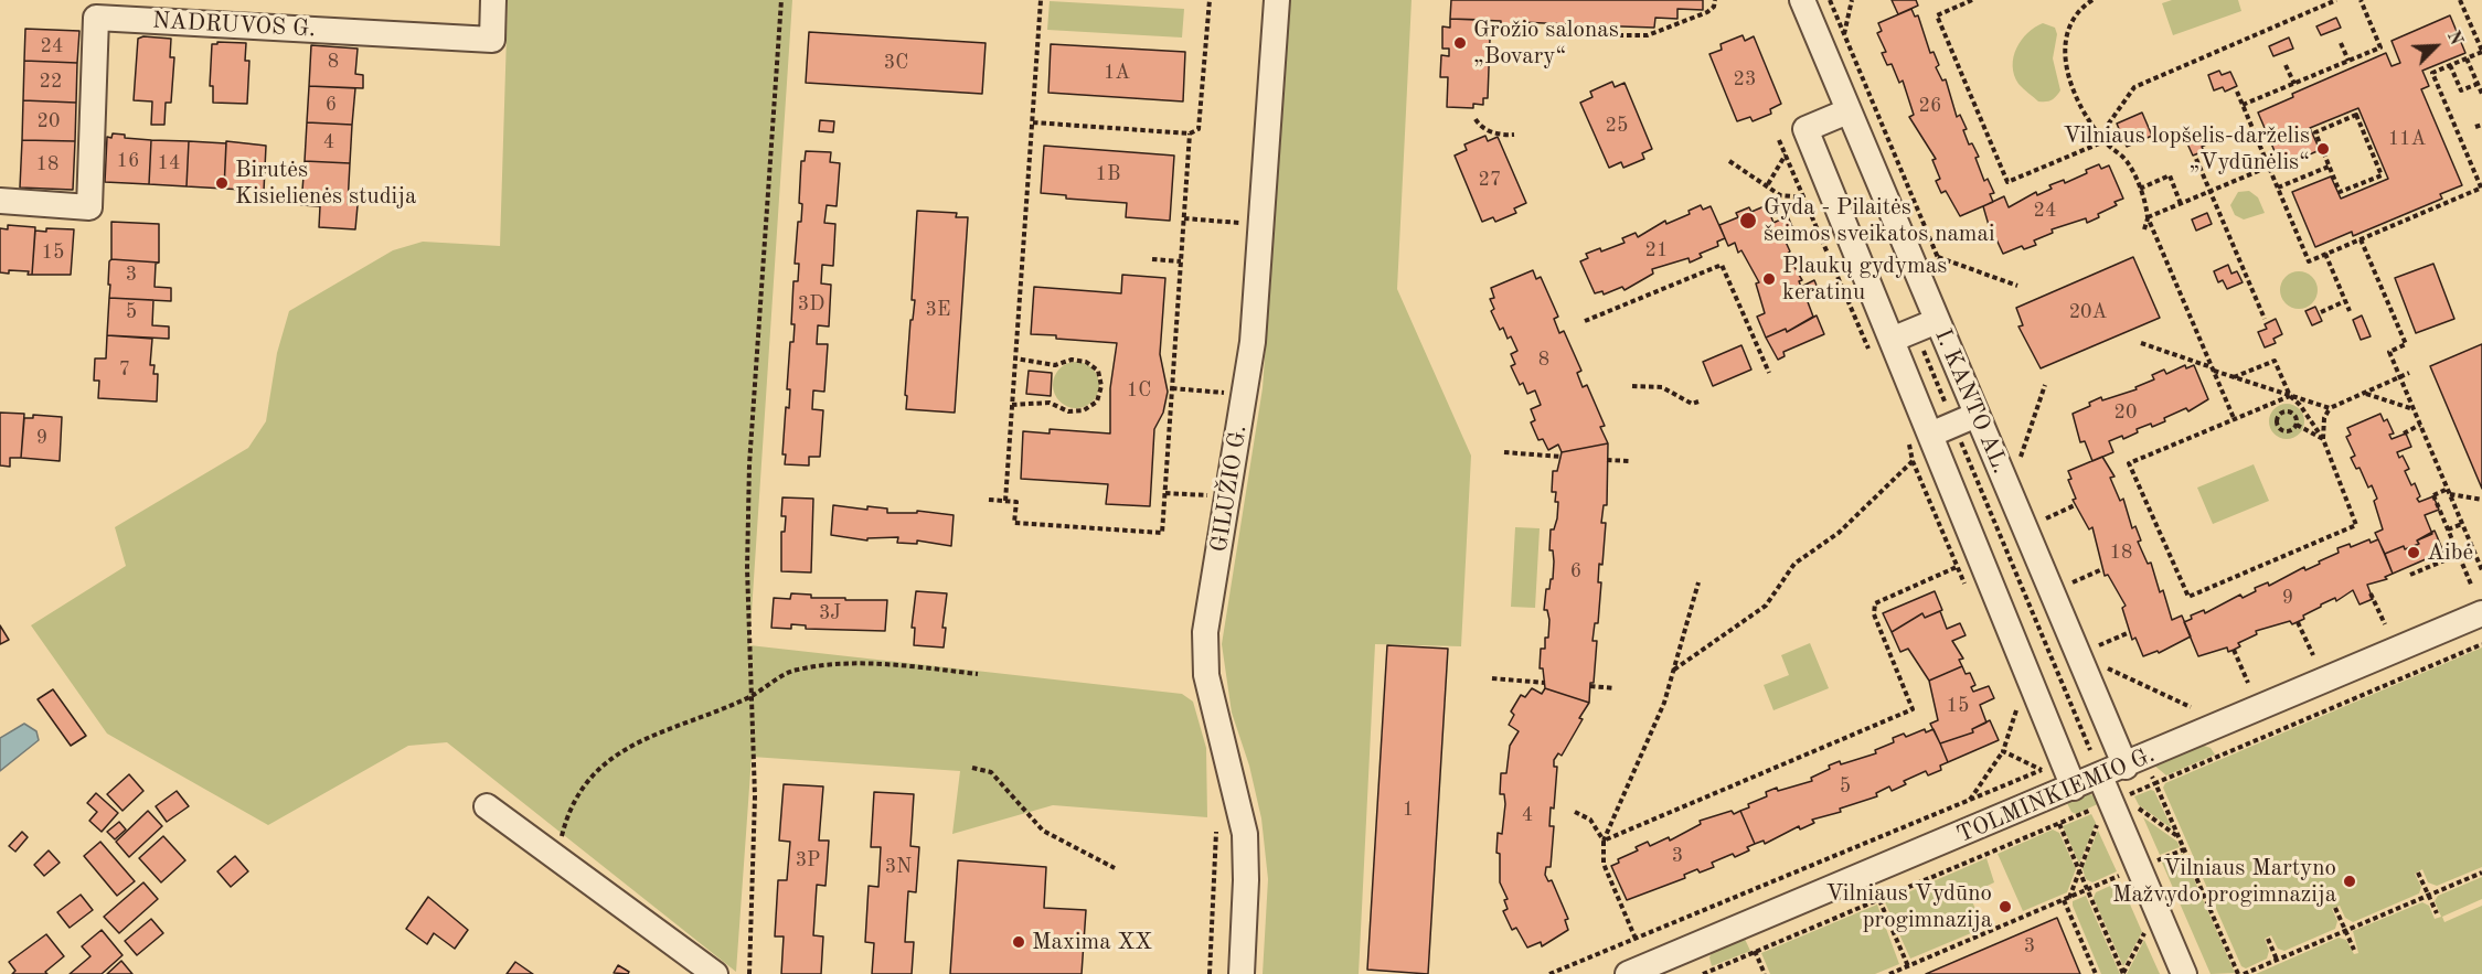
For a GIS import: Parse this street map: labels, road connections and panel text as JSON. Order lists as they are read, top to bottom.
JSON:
{
  "streets": {
    "street": [
      "NADRUVOS G.",
      "I. KANTO AL.",
      "GILUŽIO G.",
      "TOLMINKIEMIO G."
    ]
  },
  "crossings": [
    ["I. KANTO AL.", "TOLMINKIEMIO G."]
  ],
  "places": [
    "Grožio salonas „Bovary“",
    "Vilniaus lopšelis-darželis „Vydūnėlis“",
    "Birutės Kisielienės studija",
    "Gyda - Pilaitės šeimos sveikatos namai",
    "Plaukų gydymas keratinu",
    "Aibė",
    "Vilniaus Martyno Mažvydo progimnazija",
    "Vilniaus Vydūno progimnazija",
    "Maxima XX"
  ],
  "house_numbers": [
    "24",
    "8",
    "3C",
    "1A",
    "23",
    "22",
    "6",
    "26",
    "20",
    "25",
    "11A",
    "4",
    "16",
    "14",
    "18",
    "1B",
    "27",
    "24",
    "21",
    "15",
    "3",
    "3D",
    "3E",
    "5",
    "20A",
    "8",
    "7",
    "1C",
    "20",
    "9",
    "18",
    "6",
    "9",
    "3J",
    "15",
    "5",
    "1",
    "4",
    "3",
    "3P",
    "3N",
    "3"
  ],
  "north": "top right"
}
